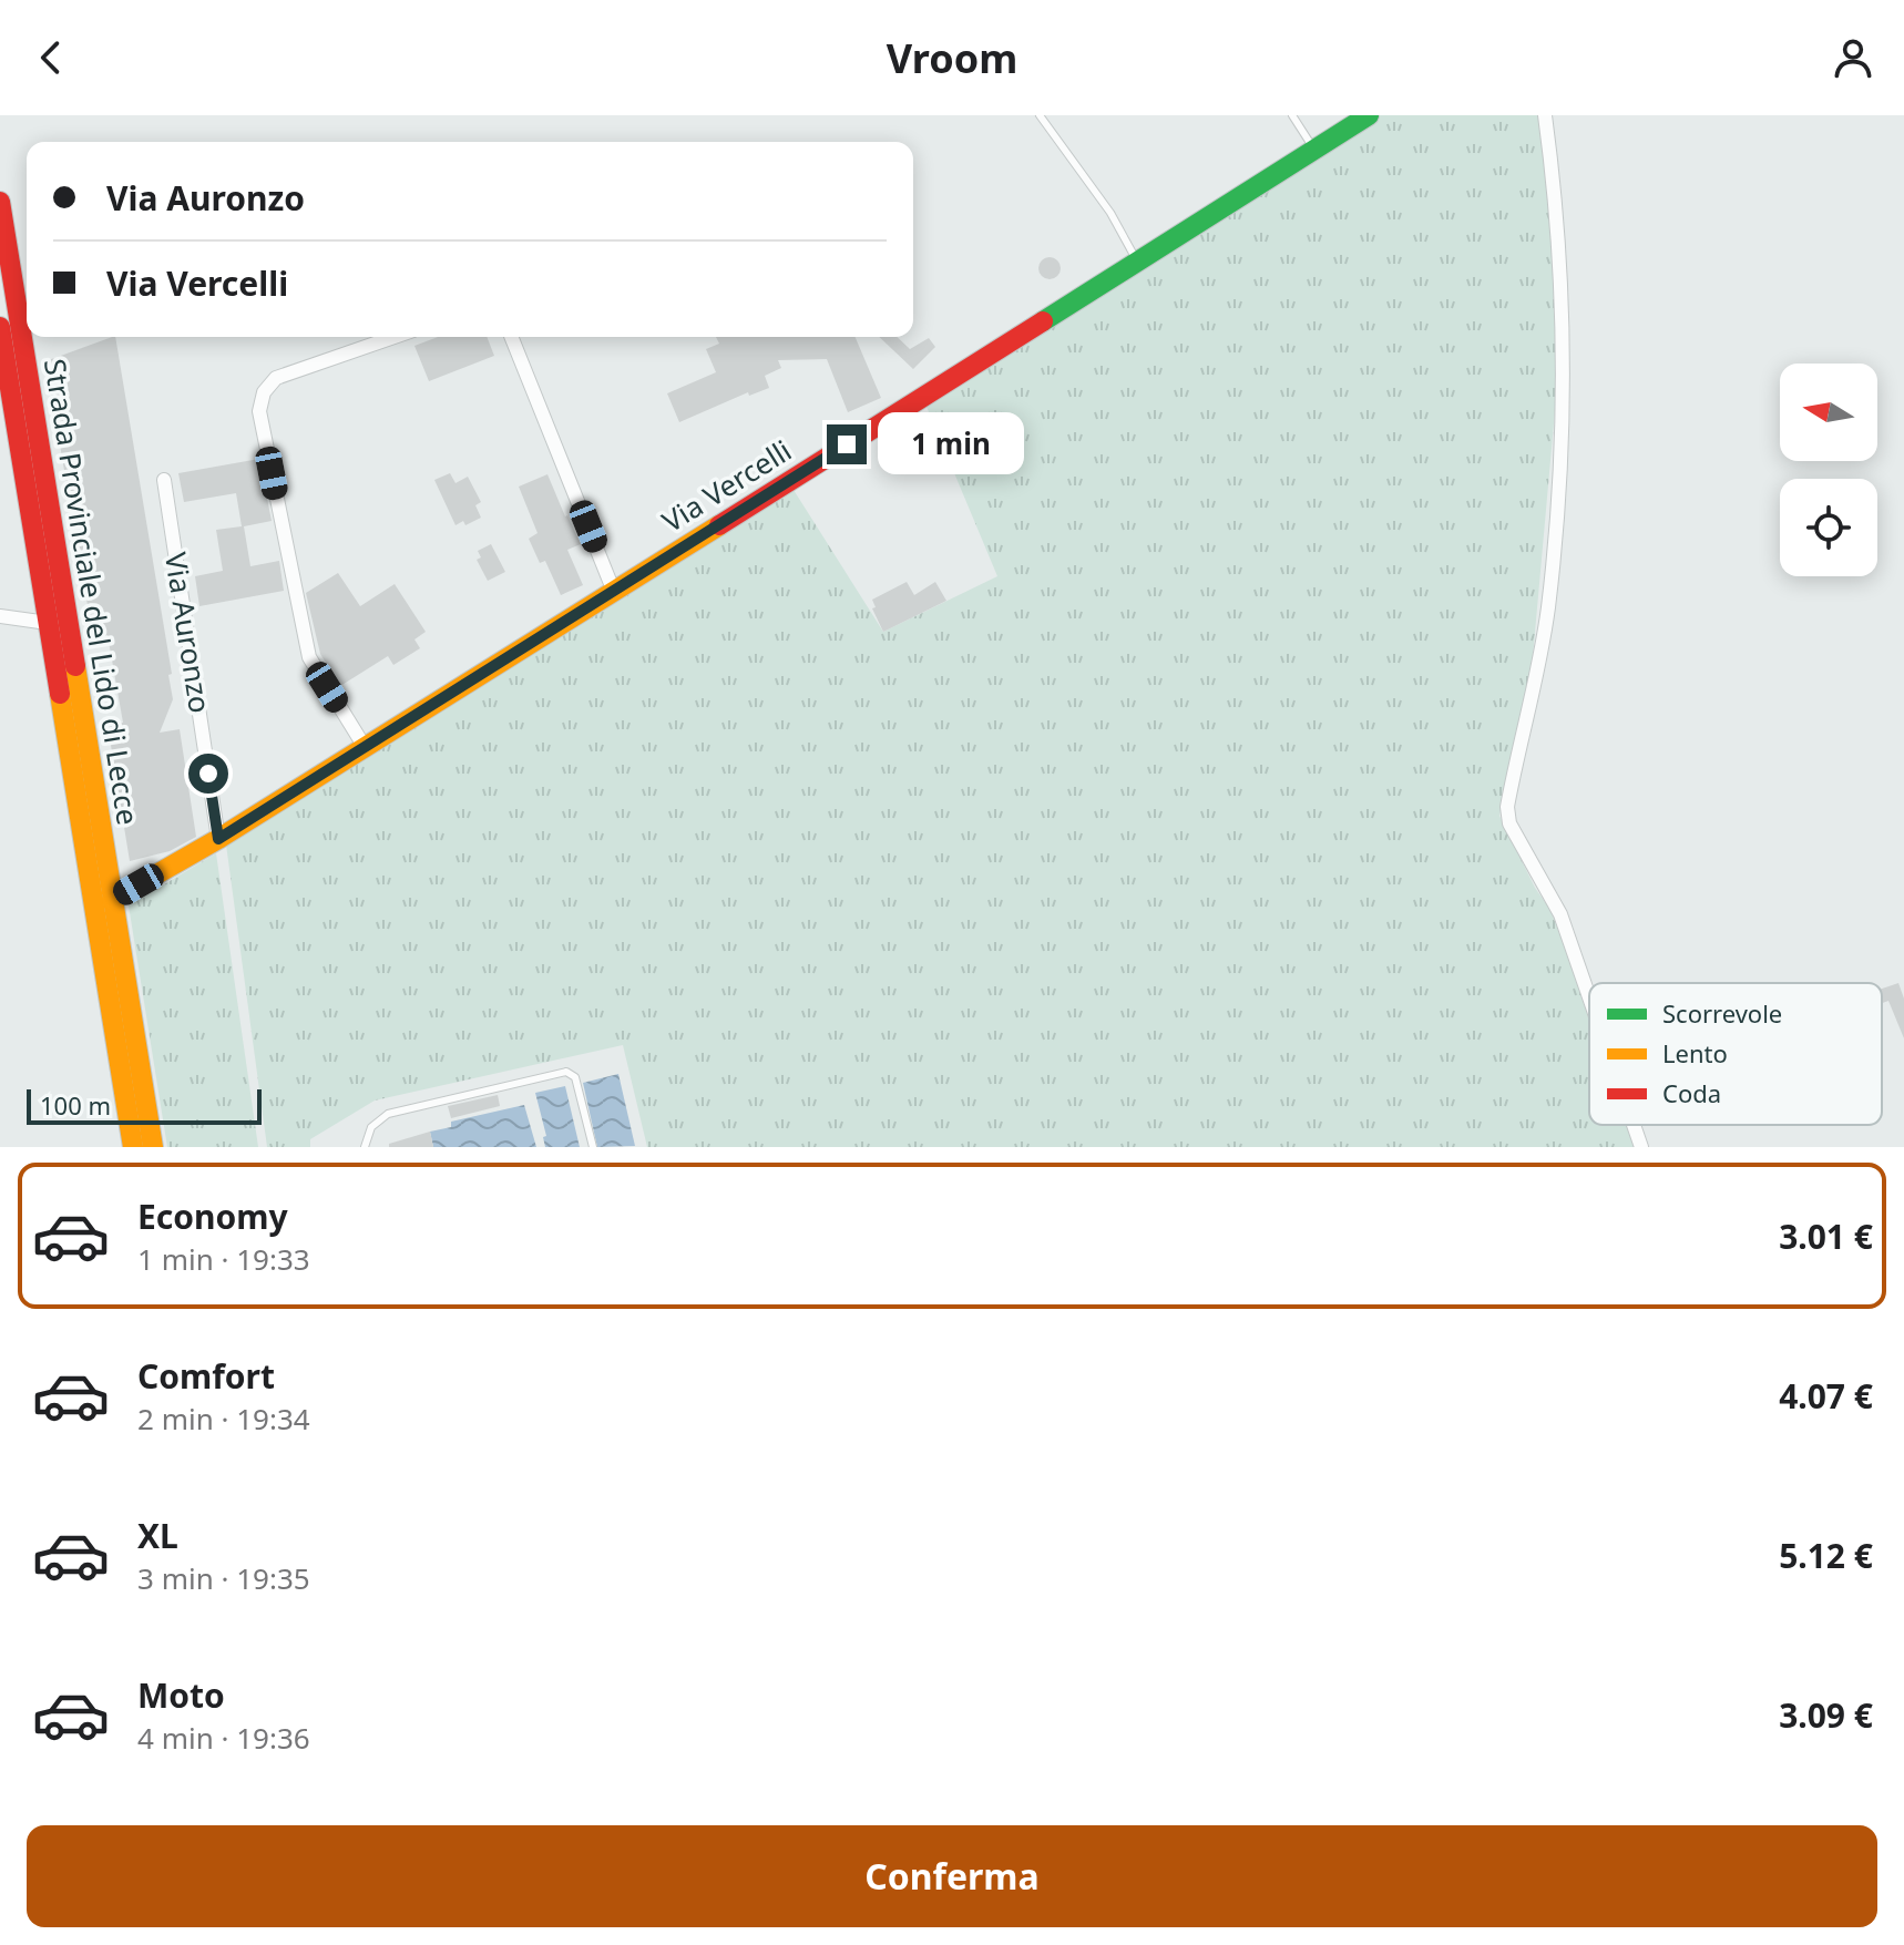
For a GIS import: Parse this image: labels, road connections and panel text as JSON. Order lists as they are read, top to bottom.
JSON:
{
  "streets": {
    "main road": ["Via Vercelli", "Strada Provinciale del Lido di Lecce"],
    "street": ["Via Auronzo"]
  },
  "crossings": [
    ["Via Vercelli", "Strada Provinciale del Lido di Lecce"],
    ["Via Vercelli", "Via Auronzo"]
  ],
  "legend": ["Scorrevole", "Lento", "Coda"],
  "scale_bar": "100 m",
  "north": "left",
  "page": {
    "header": "Vroom",
    "banner": ["Via Auronzo", "Via Vercelli"],
    "bubble": "1 min",
    "scale": "100 m",
    "list": [
      {
        "name": "Economy",
        "note": "1 min · 19:33",
        "value": "3.01 €"
      },
      {
        "name": "Comfort",
        "note": "2 min · 19:34",
        "value": "4.07 €"
      },
      {
        "name": "XL",
        "note": "3 min · 19:35",
        "value": "5.12 €"
      },
      {
        "name": "Moto",
        "note": "4 min · 19:36",
        "value": "3.09 €"
      }
    ],
    "buttons": "Conferma"
  }
}
